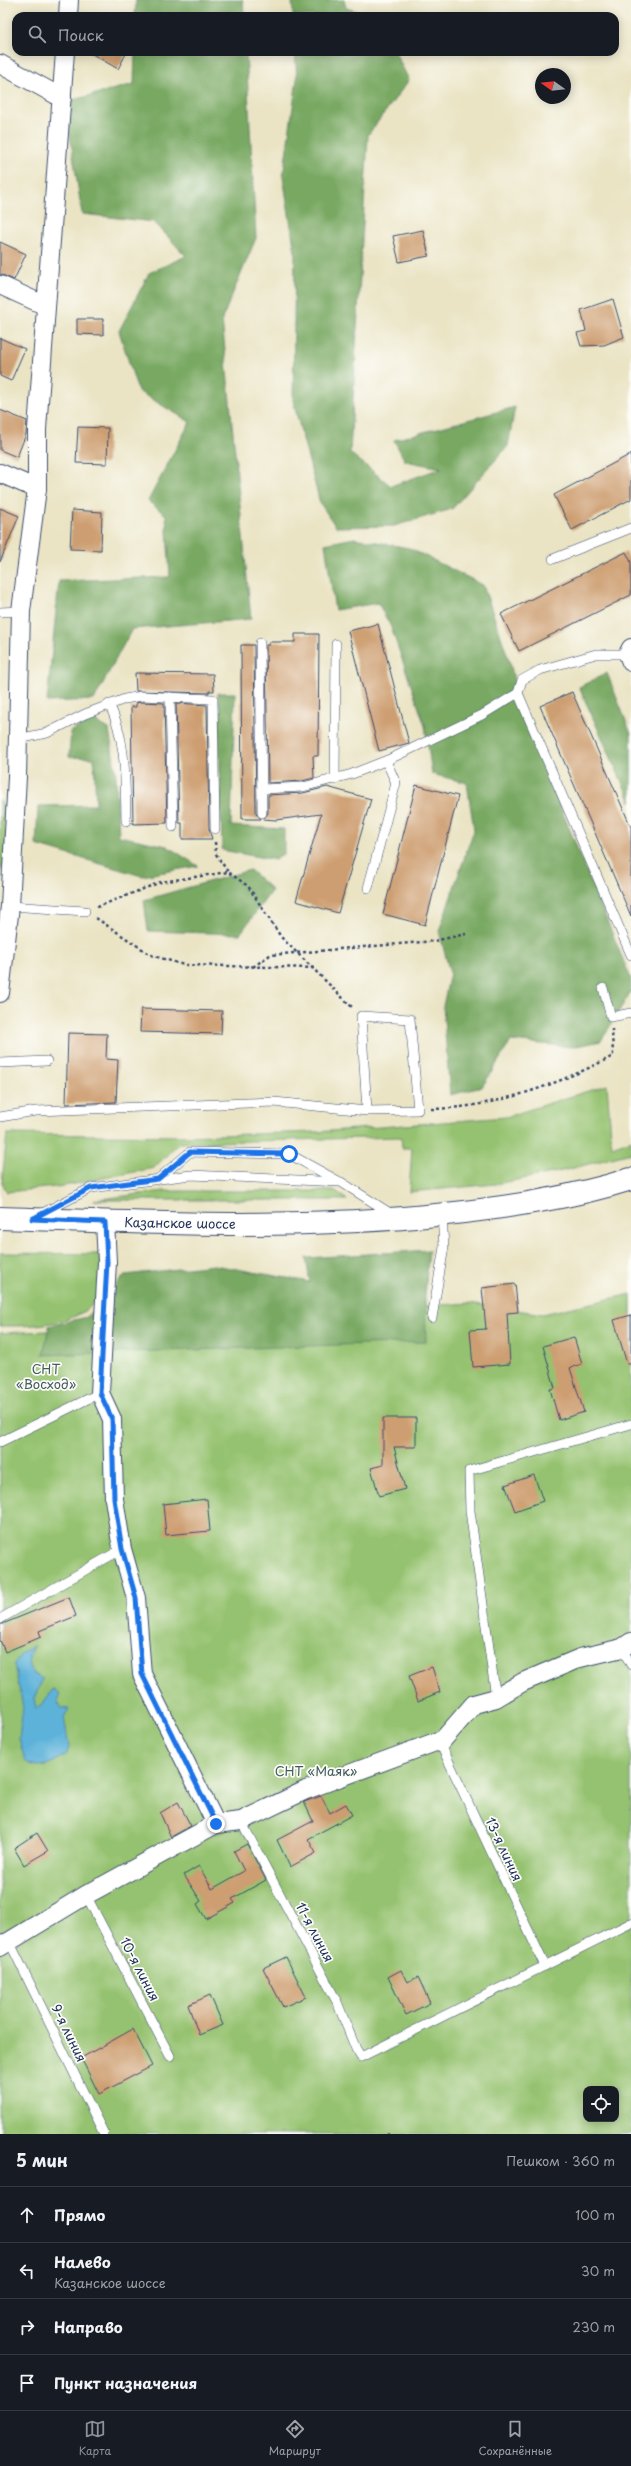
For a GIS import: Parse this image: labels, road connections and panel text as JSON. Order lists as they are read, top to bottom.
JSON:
{
  "streets": {
    "main road": ["Казанское шоссе"],
    "lane": [
      "13-я линия",
      "11-я линия",
      "10-я линия",
      "9-я линия"
    ]
  },
  "crossings": [
    ["13-я линия", "11-я линия"]
  ],
  "parks": ["СНТ «Восход»", "СНТ «Маяк»"],
  "north": "left",
  "page": {
    "search": "Поиск",
    "heading": ["5 мин", "Пешком · 360 m"],
    "list": [
      ["Прямо", "100 m"],
      ["Налево", "Казанское шоссе", "30 m"],
      ["Направо", "230 m"],
      "Пункт назначения"
    ],
    "nav": ["Карта", "Маршрут", "Сохранённые"]
  }
}
